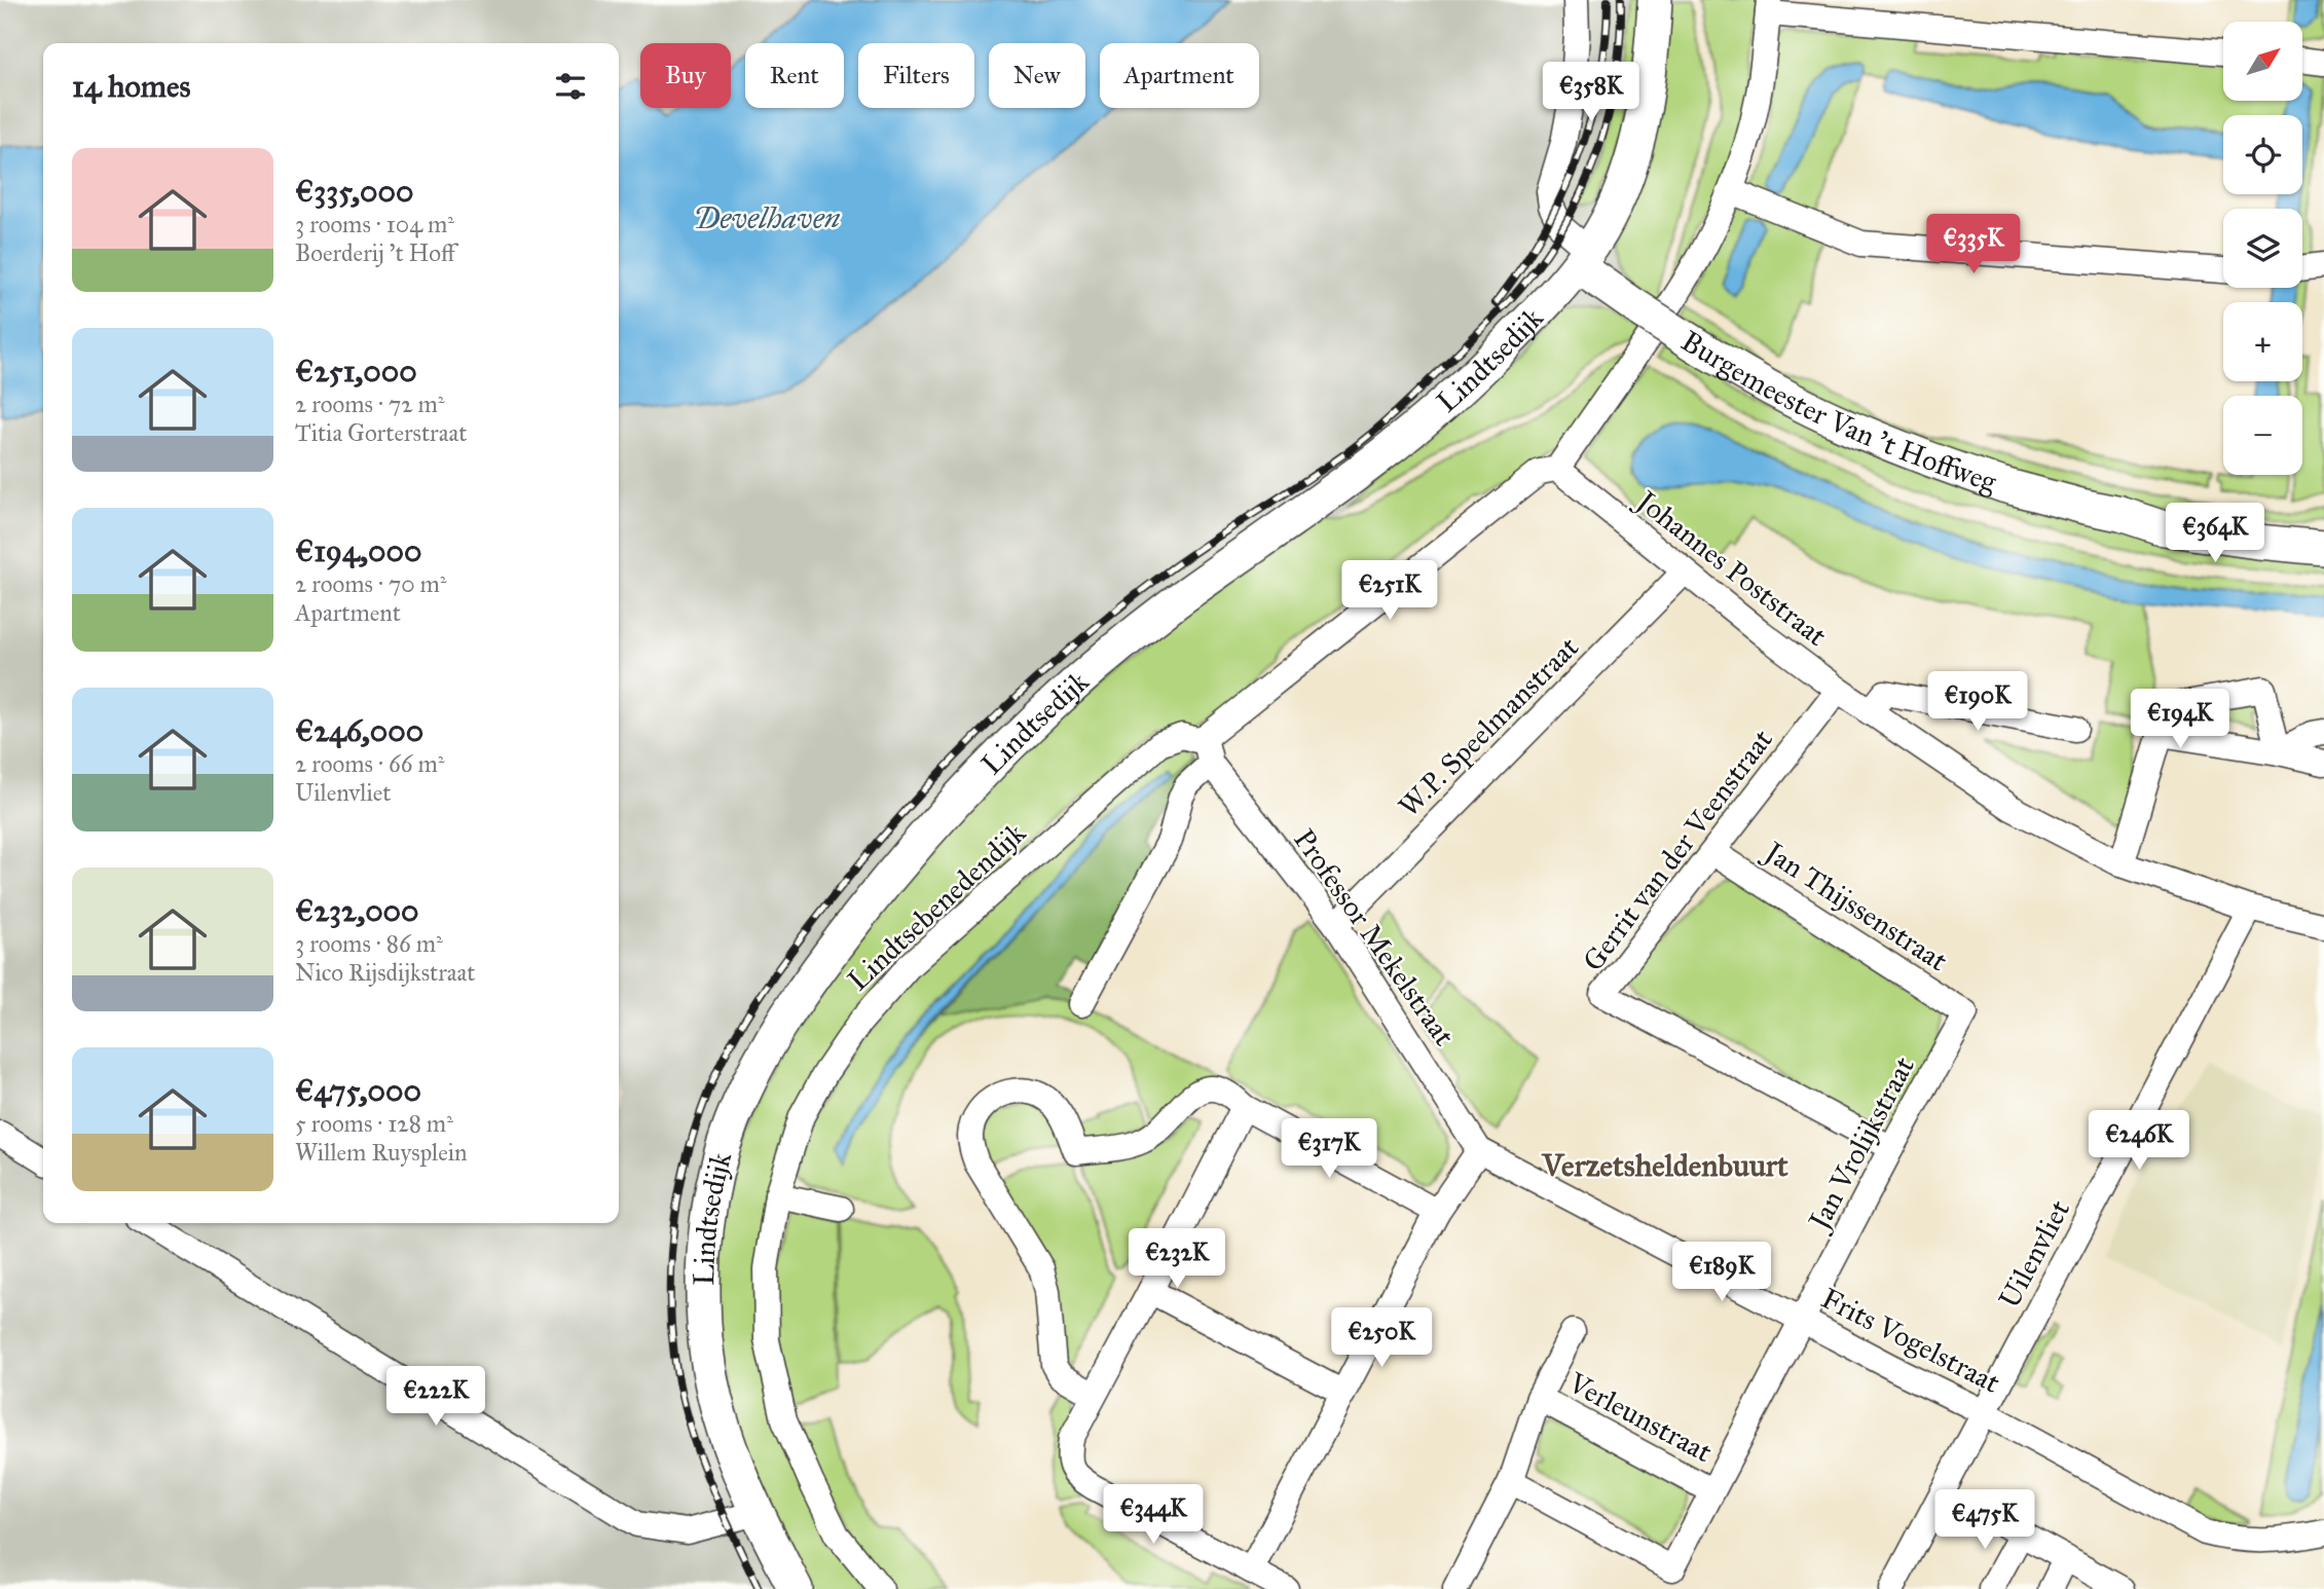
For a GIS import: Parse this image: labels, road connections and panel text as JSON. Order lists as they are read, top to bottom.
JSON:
{
  "streets": {
    "main road": ["Lindtsedijk", "Burgemeester Van 't Hoffweg"],
    "street": [
      "Johannes Poststraat",
      "W.P. Speelmanstraat",
      "Gerrit van der Veenstraat",
      "Lindtsebenedendijk",
      "Jan Thijssenstraat",
      "Professor Mekelstraat",
      "Jan Vrolijkstraat",
      "Uilenvliet",
      "Frits Vogelstraat",
      "Verleunstraat"
    ]
  },
  "crossings": [
    ["Lindtsedijk", "Burgemeester Van 't Hoffweg"],
    ["Johannes Poststraat", "W.P. Speelmanstraat"],
    ["Johannes Poststraat", "Gerrit van der Veenstraat"],
    ["Johannes Poststraat", "Uilenvliet"],
    ["W.P. Speelmanstraat", "Professor Mekelstraat"],
    ["Gerrit van der Veenstraat", "Jan Thijssenstraat"],
    ["Gerrit van der Veenstraat", "Jan Vrolijkstraat"],
    ["Lindtsebenedendijk", "Professor Mekelstraat"],
    ["Jan Thijssenstraat", "Jan Vrolijkstraat"],
    ["Professor Mekelstraat", "Frits Vogelstraat"],
    ["Jan Vrolijkstraat", "Frits Vogelstraat"],
    ["Jan Vrolijkstraat", "Verleunstraat"],
    ["Uilenvliet", "Frits Vogelstraat"]
  ],
  "districts": ["Verzetsheldenbuurt"],
  "water": ["Develhaven"],
  "north": "top right",
  "page": {
    "map_buttons": ["+", "−"],
    "chip": [
      "Buy",
      "Rent",
      "Filters",
      "New",
      "Apartment"
    ],
    "heading": "14 homes",
    "price": [
      "€358K",
      "€335K",
      "€364K",
      "€251K",
      "€190K",
      "€194K",
      "€246K",
      "€317K",
      "€232K",
      "€189K",
      "€250K",
      "€222K",
      "€344K",
      "€475K"
    ],
    "list": [
      {
        "name": "€335,000",
        "note": "3 rooms · 104 m² · Boerderij 't Hoff"
      },
      {
        "name": "€251,000",
        "note": "2 rooms · 72 m² · Titia Gorterstraat"
      },
      {
        "name": "€194,000",
        "note": "2 rooms · 70 m² · Apartment"
      },
      {
        "name": "€246,000",
        "note": "2 rooms · 66 m² · Uilenvliet"
      },
      {
        "name": "€232,000",
        "note": "3 rooms · 86 m² · Nico Rijsdijkstraat"
      },
      {
        "name": "€475,000",
        "note": "5 rooms · 128 m² · Willem Ruysplein"
      }
    ]
  }
}
